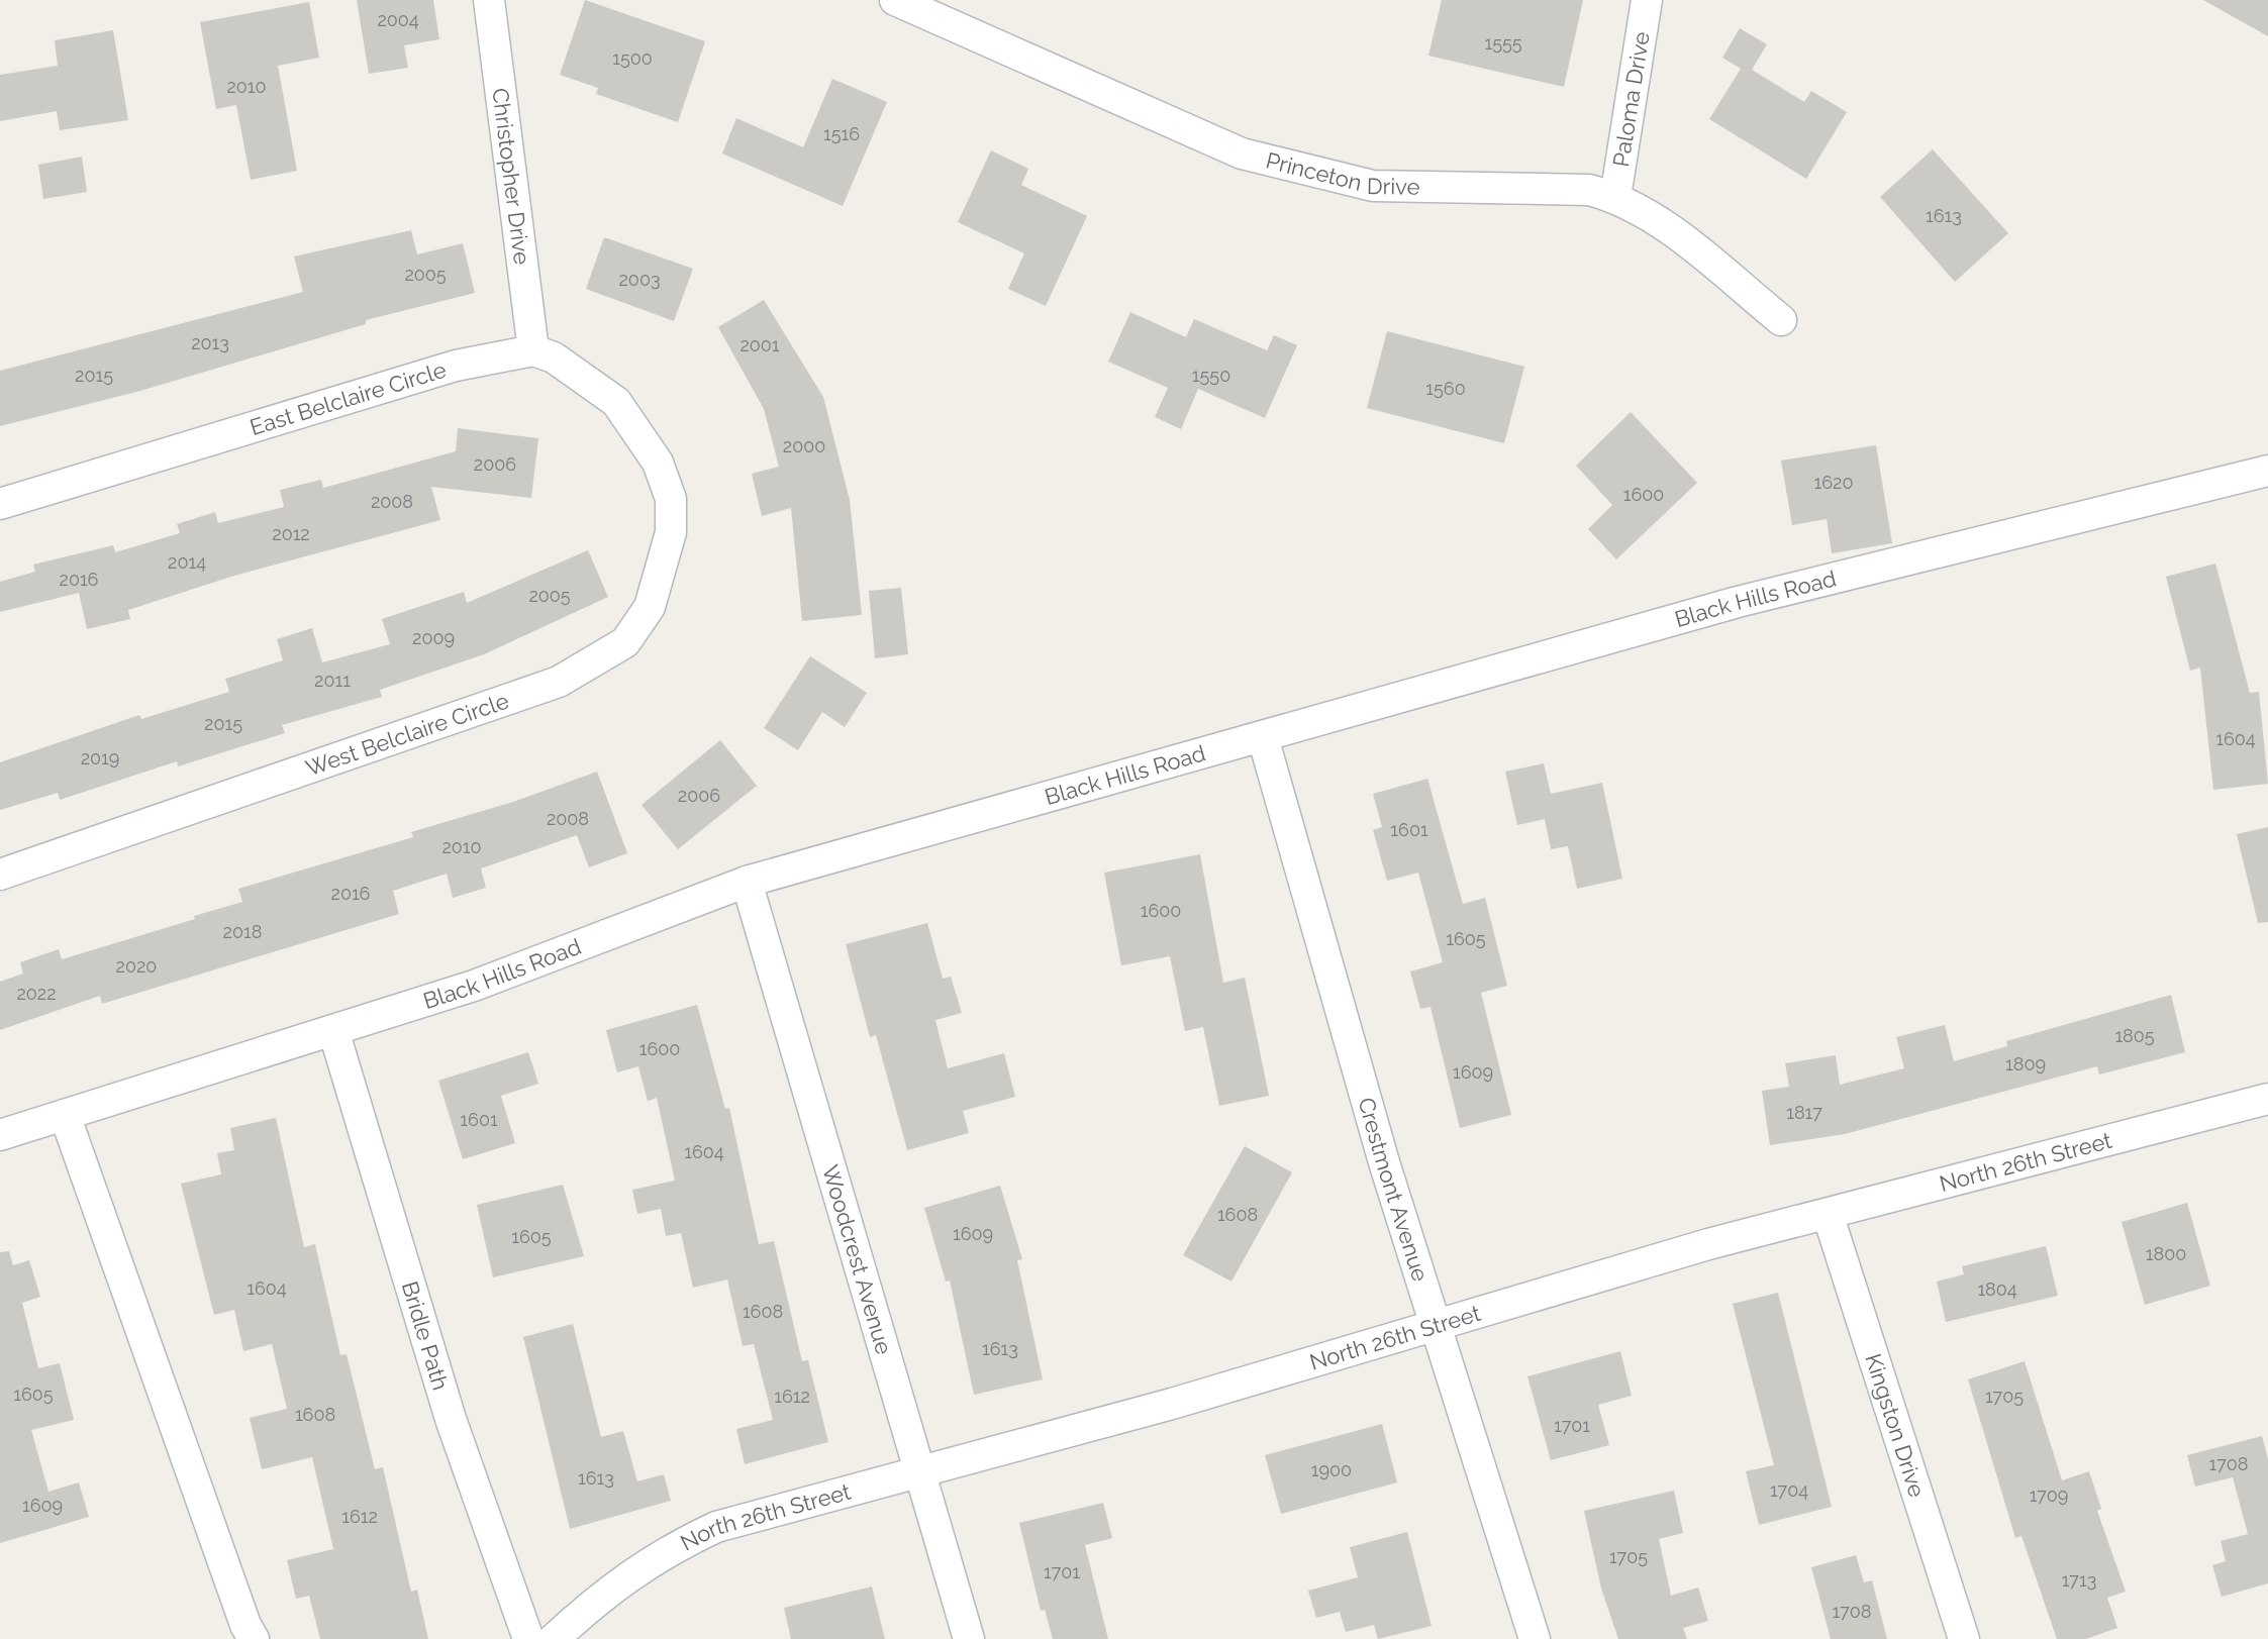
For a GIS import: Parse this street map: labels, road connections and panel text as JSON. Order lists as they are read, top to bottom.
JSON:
{
  "streets": {
    "street": [
      "Paloma Drive",
      "Princeton Drive",
      "Christopher Drive",
      "East Belclaire Circle",
      "Black Hills Road",
      "West Belclaire Circle",
      "North 26th Street",
      "Crestmont Avenue",
      "Woodcrest Avenue",
      "Bridle Path",
      "Kingston Drive"
    ]
  },
  "crossings": [
    ["Paloma Drive", "Princeton Drive"],
    ["Christopher Drive", "East Belclaire Circle"],
    ["Christopher Drive", "West Belclaire Circle"],
    ["East Belclaire Circle", "West Belclaire Circle"],
    ["Black Hills Road", "Crestmont Avenue"],
    ["Black Hills Road", "Woodcrest Avenue"],
    ["Black Hills Road", "Bridle Path"],
    ["North 26th Street", "Crestmont Avenue"],
    ["North 26th Street", "Woodcrest Avenue"],
    ["North 26th Street", "Kingston Drive"]
  ],
  "house_numbers": [
    "2004",
    "1555",
    "1500",
    "2010",
    "1516",
    "1613",
    "2005",
    "2003",
    "2013",
    "2001",
    "2015",
    "1550",
    "1560",
    "2000",
    "2006",
    "1620",
    "1600",
    "2008",
    "2012",
    "2014",
    "2016",
    "2005",
    "2009",
    "2011",
    "2015",
    "1604",
    "2019",
    "2006",
    "2008",
    "1601",
    "2010",
    "2016",
    "1600",
    "2018",
    "1605",
    "2020",
    "2022",
    "1805",
    "1600",
    "1809",
    "1609",
    "1817",
    "1601",
    "1604",
    "1608",
    "1609",
    "1605",
    "1800",
    "1604",
    "1804",
    "1608",
    "1613",
    "1605",
    "1612",
    "1705",
    "1608",
    "1701",
    "1708",
    "1900",
    "1613",
    "1704",
    "1709",
    "1609",
    "1612",
    "1705",
    "1701",
    "1713",
    "1708"
  ]
}
